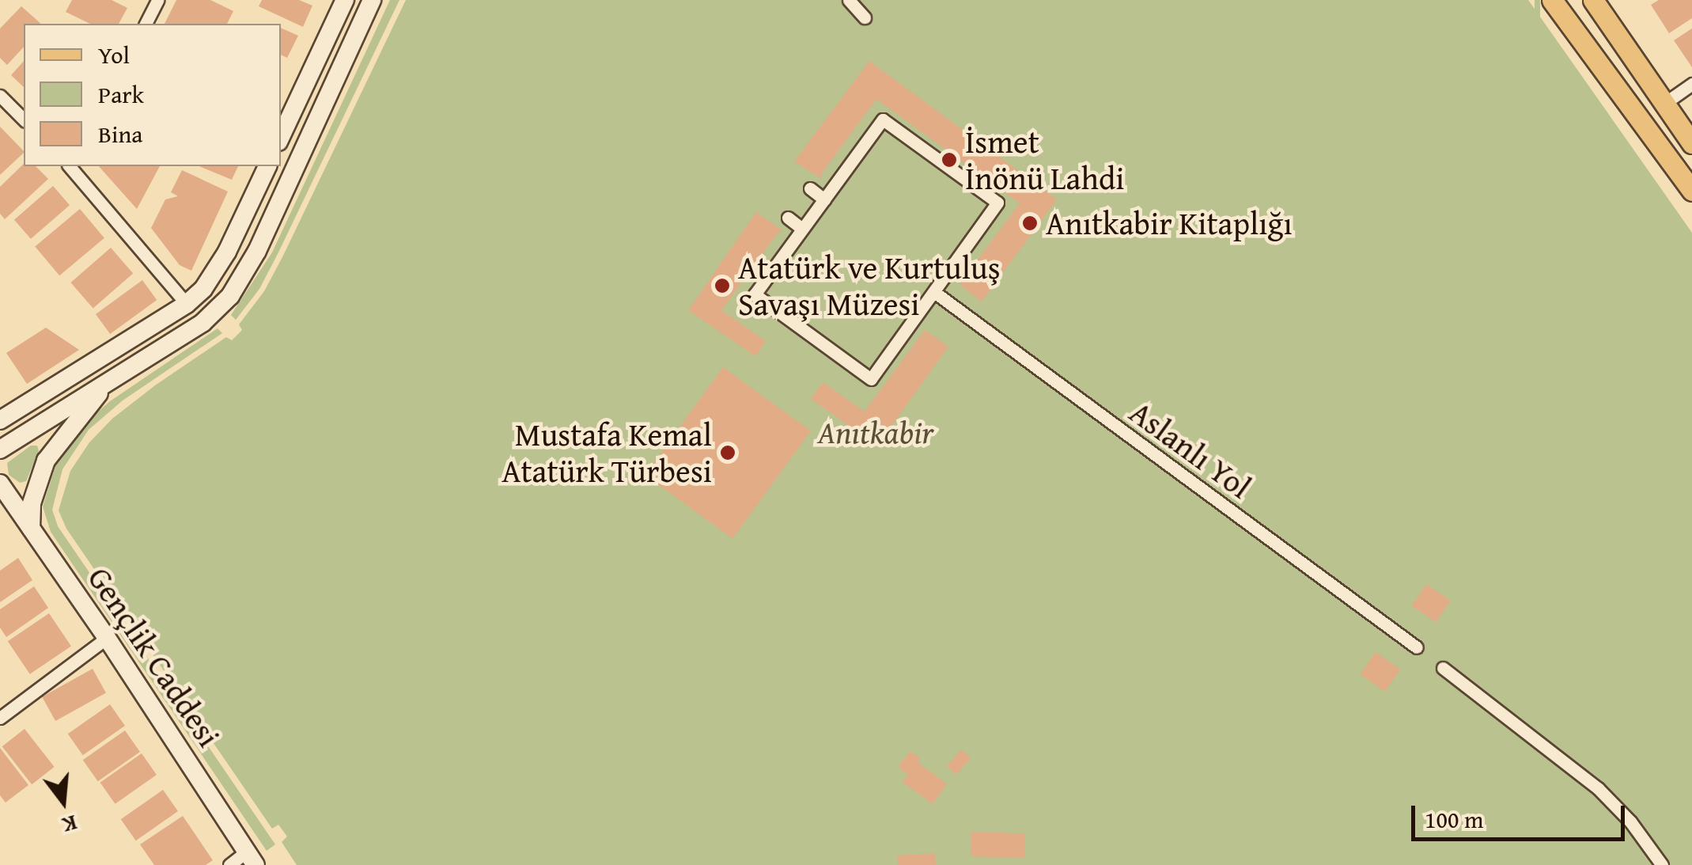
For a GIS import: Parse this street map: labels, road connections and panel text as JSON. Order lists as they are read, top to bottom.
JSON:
{
  "streets": {
    "main road": ["Gençlik Caddesi"],
    "street": ["Aslanlı Yol"]
  },
  "parks": ["Anıtkabir"],
  "places": [
    "İsmet İnönü Lahdi",
    "Anıtkabir Kitaplığı",
    "Atatürk ve Kurtuluş Savaşı Müzesi",
    "Mustafa Kemal Atatürk Türbesi"
  ],
  "legend": ["Yol", "Park", "Bina"],
  "scale_bar": "100 m",
  "north": "bottom"
}
